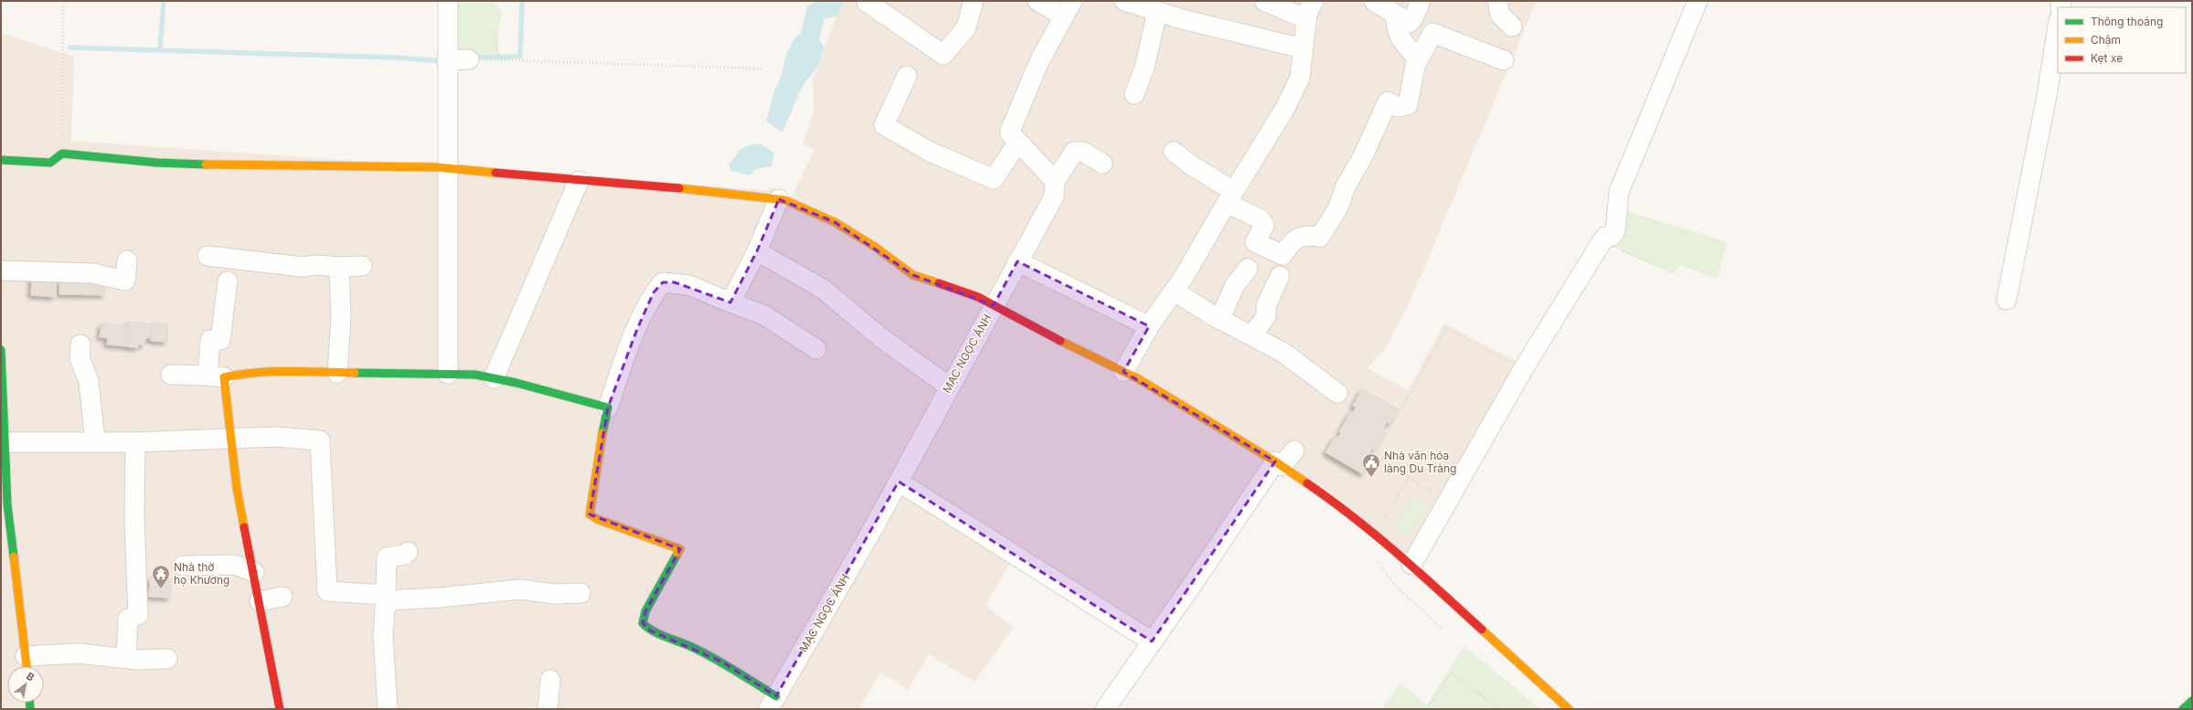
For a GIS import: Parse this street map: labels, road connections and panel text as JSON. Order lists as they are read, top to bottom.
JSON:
{
  "streets": {
    "street": ["MẠC NGỌC ÁNH"]
  },
  "places": {
    "public building": ["Nhà văn hóa làng Du Tràng"],
    "temple": ["Nhà thờ họ Khương"]
  },
  "legend": ["Thông thoáng", "Chậm", "Kẹt xe"],
  "north": "top right"
}
